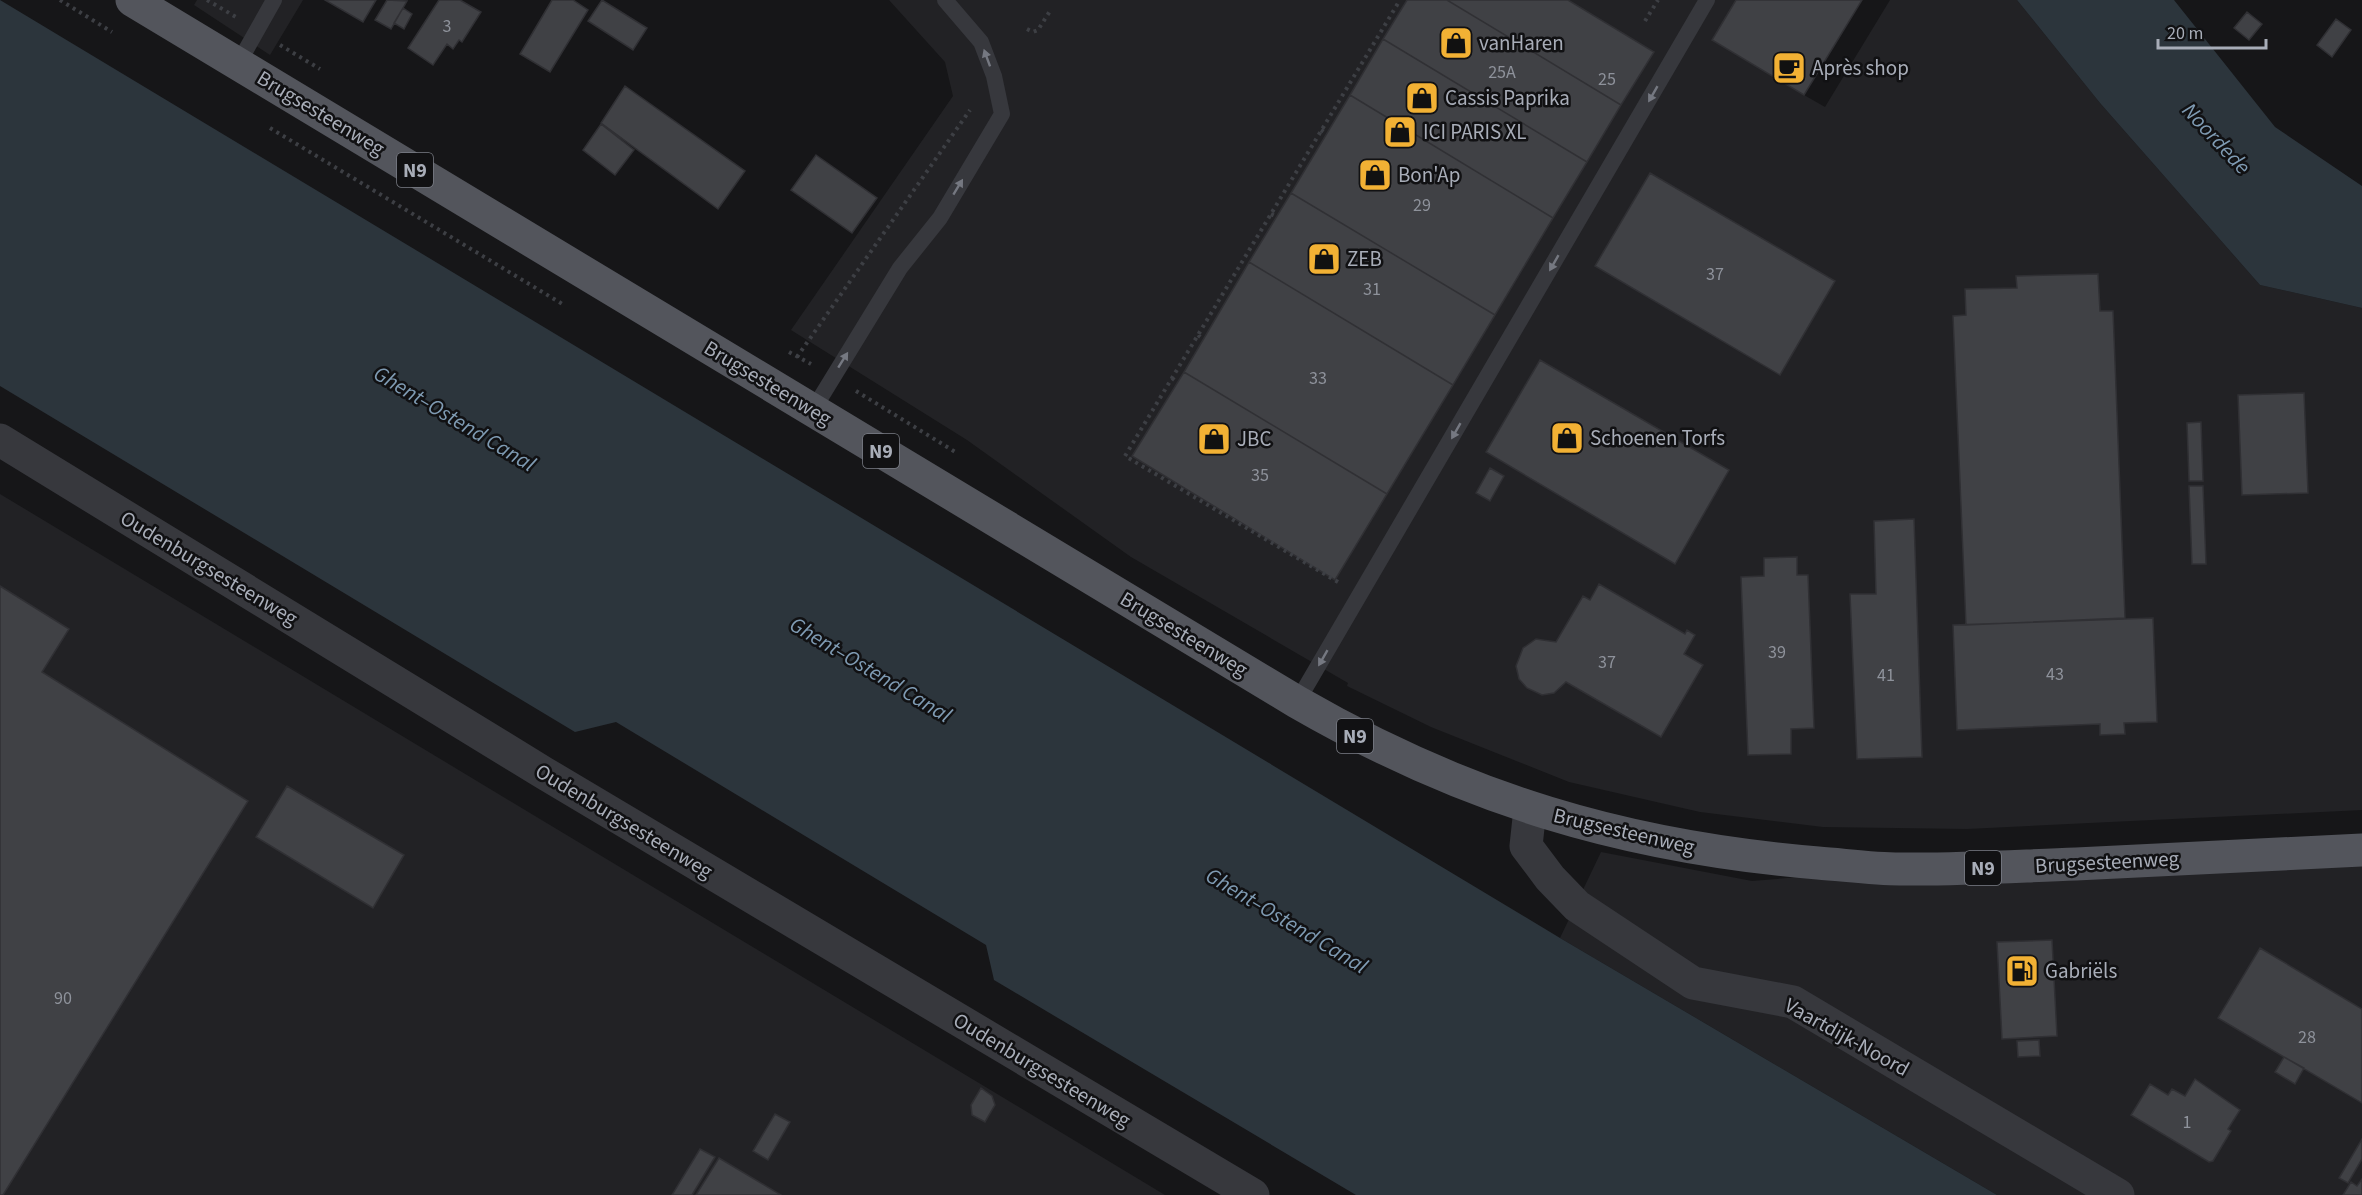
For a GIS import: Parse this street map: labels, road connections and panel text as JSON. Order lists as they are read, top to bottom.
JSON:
{
  "streets": {
    "main road": ["Brugsesteenweg", "N9"],
    "street": ["Oudenburgsesteenweg", "Vaartdijk-Noord"]
  },
  "crossings": [
    ["Brugsesteenweg", "Vaartdijk-Noord"]
  ],
  "water": ["Noordede", "Ghent–Ostend Canal"],
  "places": {
    "shop": [
      "vanHaren",
      "Cassis Paprika",
      "ICI PARIS XL",
      "Bon'Ap",
      "ZEB",
      "Schoenen Torfs",
      "JBC"
    ],
    "cafe": ["Après shop"],
    "fuel station": ["Gabriëls"]
  },
  "house_numbers": [
    "3",
    "25A",
    "25",
    "29",
    "37",
    "31",
    "33",
    "35",
    "39",
    "37",
    "43",
    "41",
    "90",
    "28",
    "1"
  ],
  "scale_bar": "20 m"
}
